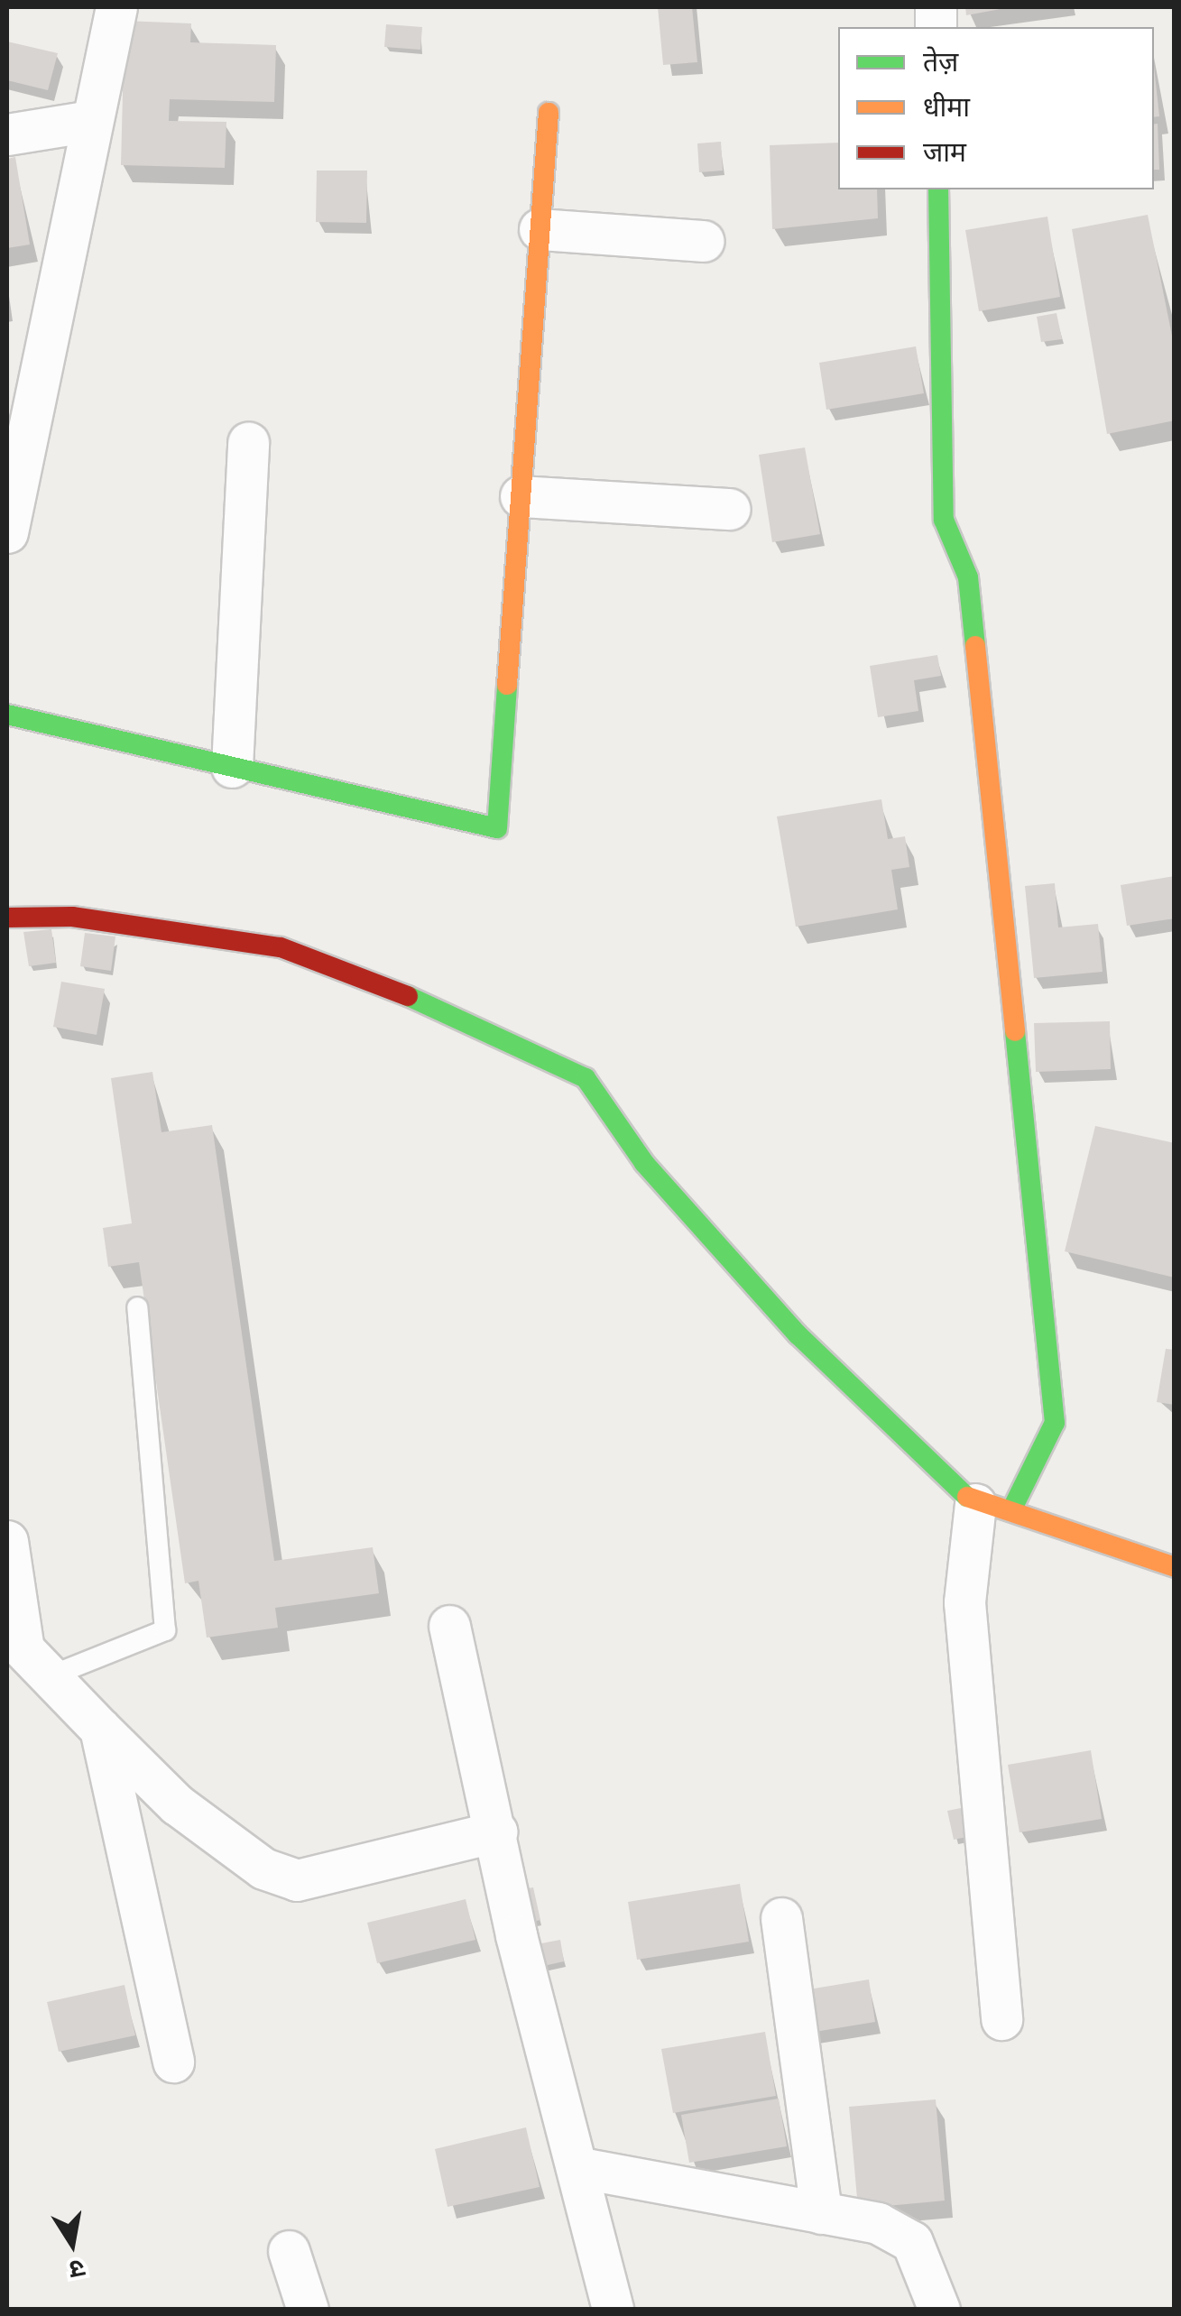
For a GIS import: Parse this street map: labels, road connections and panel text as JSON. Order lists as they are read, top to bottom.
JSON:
{
  "legend": ["तेज़", "धीमा", "जाम"],
  "north": "bottom"
}
